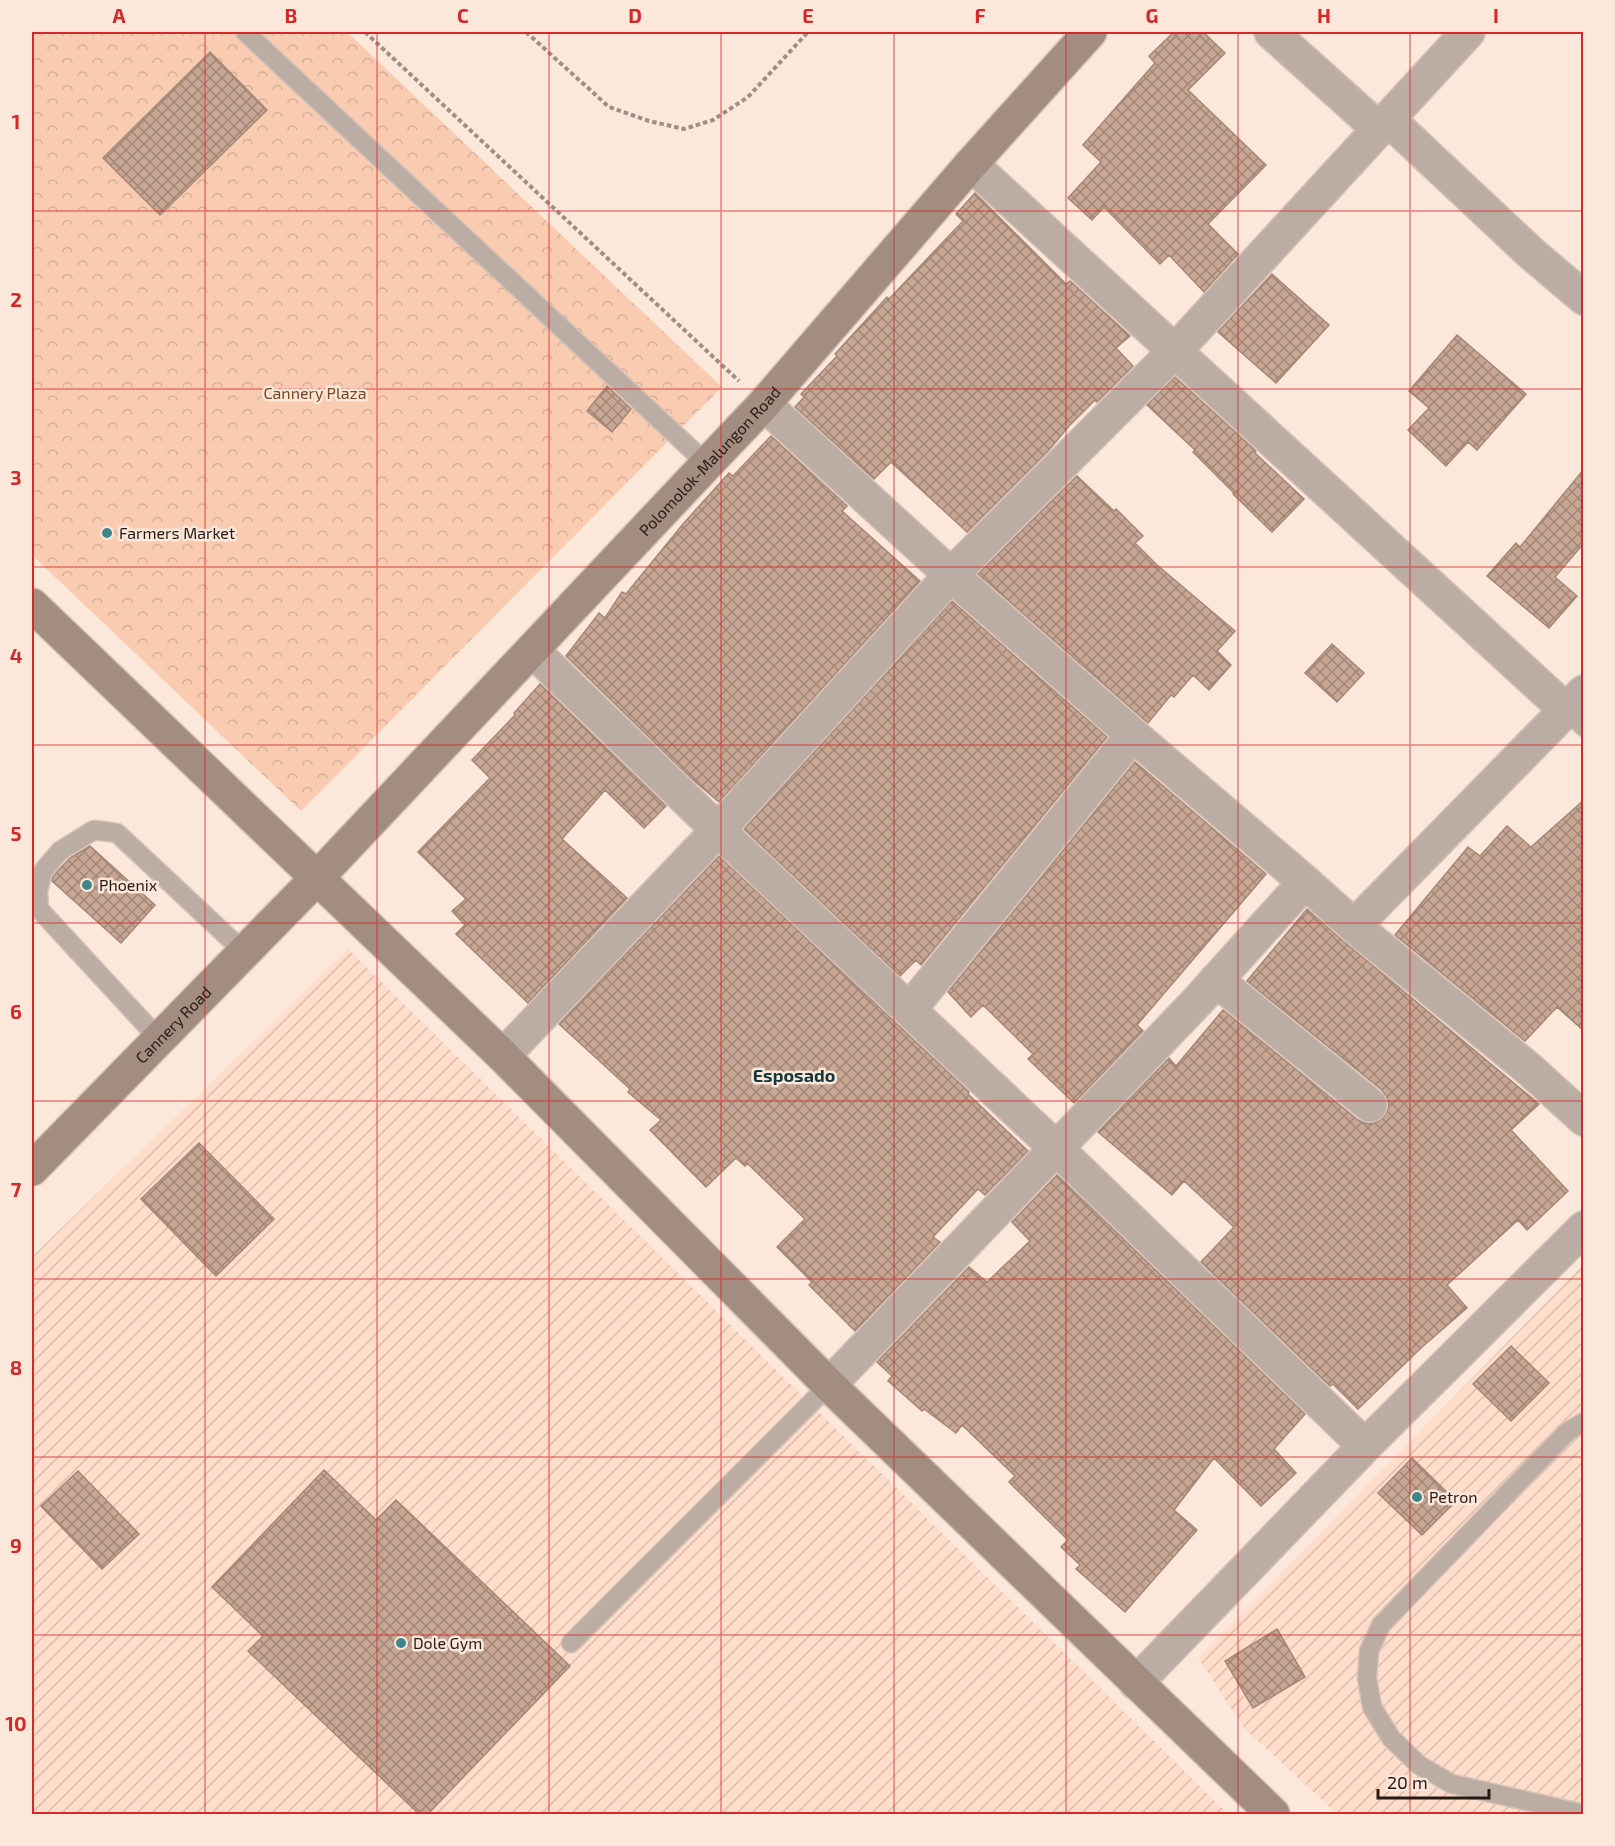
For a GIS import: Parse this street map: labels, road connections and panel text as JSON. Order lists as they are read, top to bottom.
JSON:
{
  "streets": {
    "main road": ["Polomolok-Malungon Road", "Cannery Road"]
  },
  "crossings": [
    ["Polomolok-Malungon Road", "Cannery Road"]
  ],
  "districts": ["Esposado"],
  "parks": ["Cannery Plaza"],
  "places": [
    "Farmers Market",
    "Phoenix",
    "Petron",
    "Dole Gym"
  ],
  "scale_bar": "20 m",
  "grid": {
    "columns": [
      "A",
      "B",
      "C",
      "D",
      "E",
      "F",
      "G",
      "H",
      "I"
    ],
    "rows": [
      "1",
      "2",
      "3",
      "4",
      "5",
      "6",
      "7",
      "8",
      "9",
      "10"
    ]
  }
}
